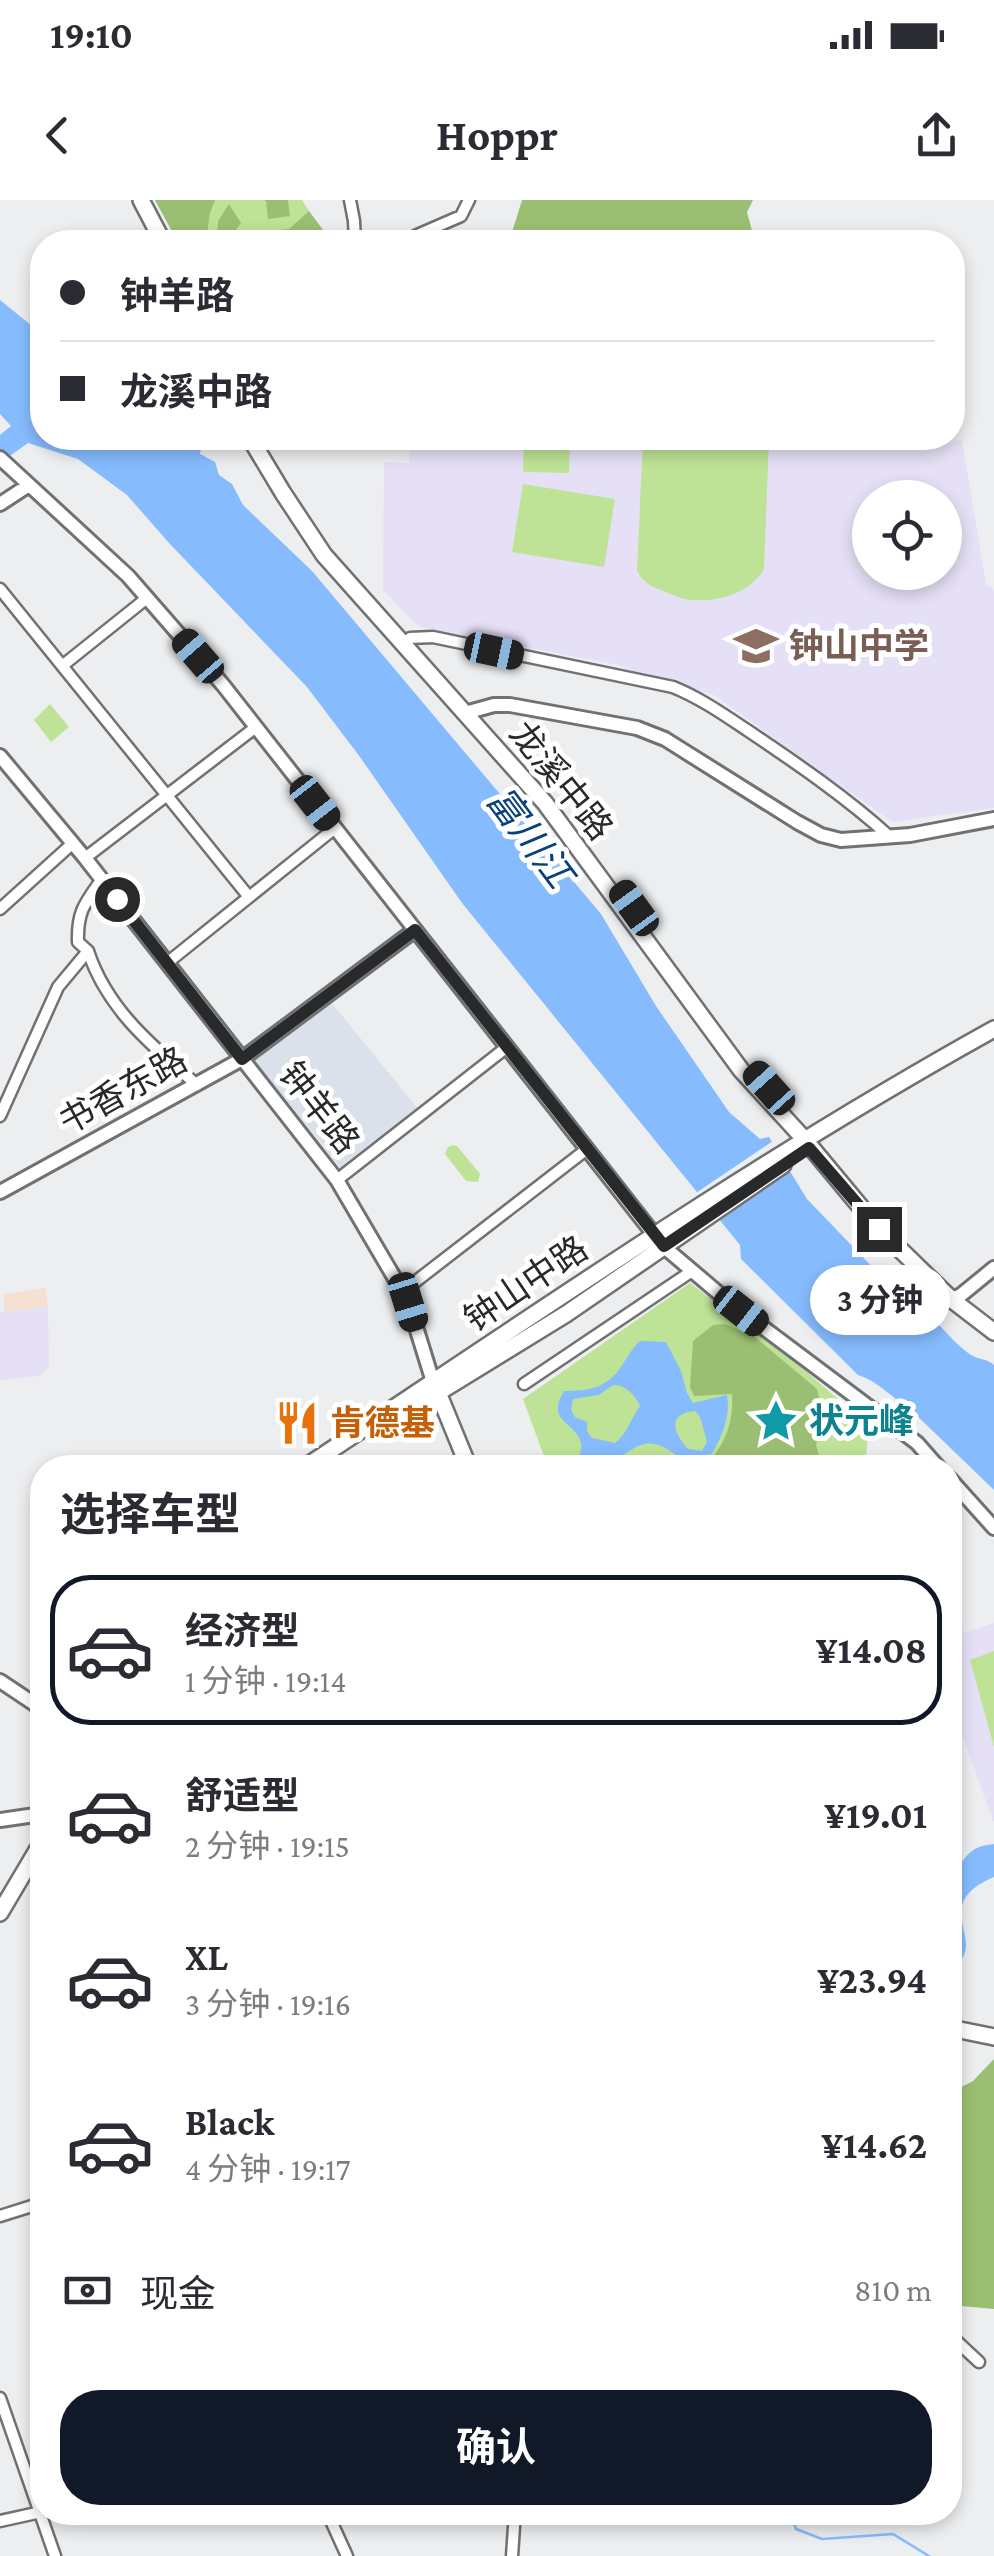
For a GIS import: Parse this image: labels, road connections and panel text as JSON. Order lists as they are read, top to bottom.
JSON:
{
  "streets": {
    "main road": ["龙溪中路"],
    "street": ["书香东路", "钟羊路"]
  },
  "crossings": [
    ["书香东路", "钟羊路"]
  ],
  "water": ["富川江"],
  "places": {
    "school or university": ["钟山中学"],
    "place": ["状元峰"],
    "restaurant": ["肯德基"]
  },
  "page": {
    "status": "19:10",
    "header": "Hoppr",
    "banner": ["钟羊路", "龙溪中路"],
    "bubble": "3 分钟",
    "heading": "选择车型",
    "list": [
      {
        "name": "经济型",
        "note": "1 分钟 · 19:14",
        "value": "¥14.08"
      },
      {
        "name": "舒适型",
        "note": "2 分钟 · 19:15",
        "value": "¥19.01"
      },
      {
        "name": "XL",
        "note": "3 分钟 · 19:16",
        "value": "¥23.94"
      },
      {
        "name": "Black",
        "note": "4 分钟 · 19:17",
        "value": "¥14.62"
      }
    ],
    "pay": ["现金", "810 m"],
    "buttons": "确认"
  }
}
